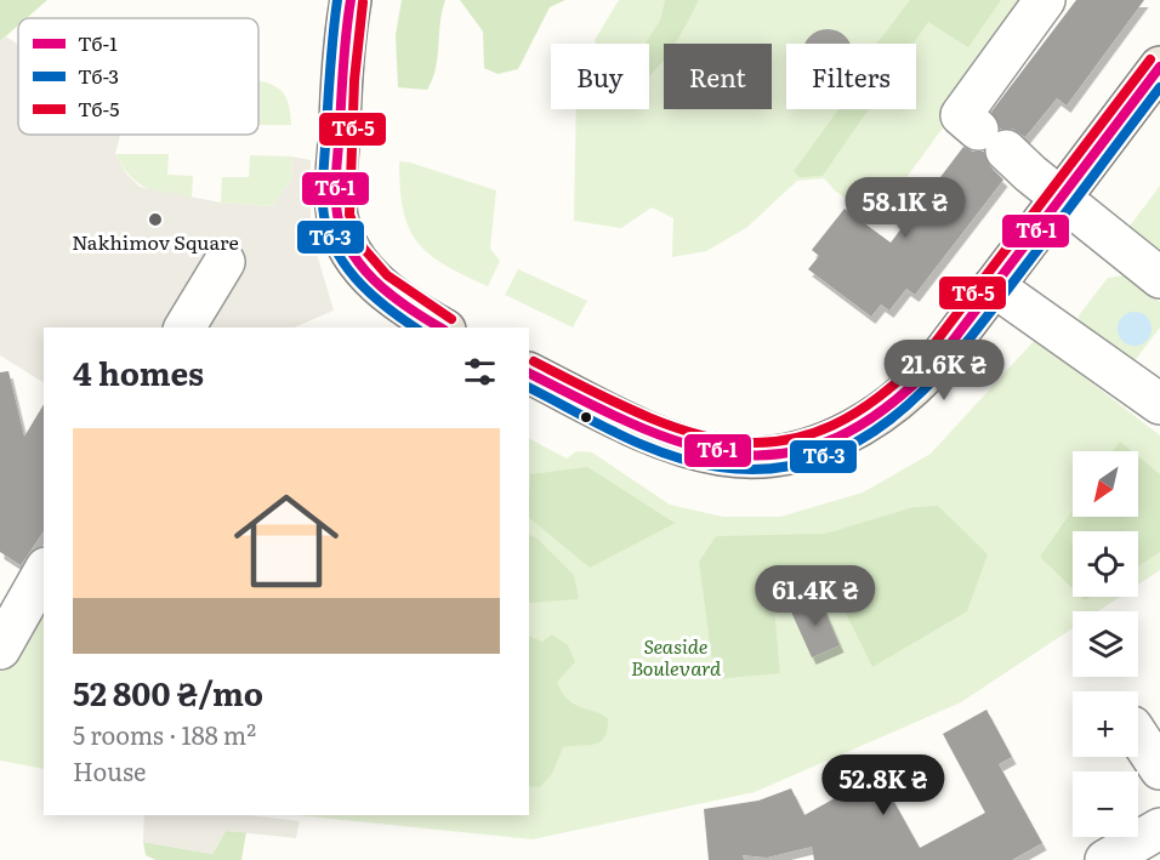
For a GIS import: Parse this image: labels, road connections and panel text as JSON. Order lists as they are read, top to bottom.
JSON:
{
  "parks": ["Seaside Boulevard"],
  "places": ["Nakhimov Square"],
  "lines": ["transit line Тб-1", "transit line Тб-3", "transit line Тб-5"],
  "legend": ["Тб-1", "Тб-3", "Тб-5"],
  "north": "bottom left",
  "page": {
    "chip": ["Buy", "Rent", "Filters"],
    "price": [
      "58.1K ₴",
      "21.6K ₴",
      "61.4K ₴",
      "52.8K ₴"
    ],
    "heading": "4 homes",
    "list": [
      {
        "name": "52 800 ₴/mo",
        "note": "5 rooms · 188 m² · House"
      }
    ],
    "map_buttons": ["+", "−"]
  }
}
